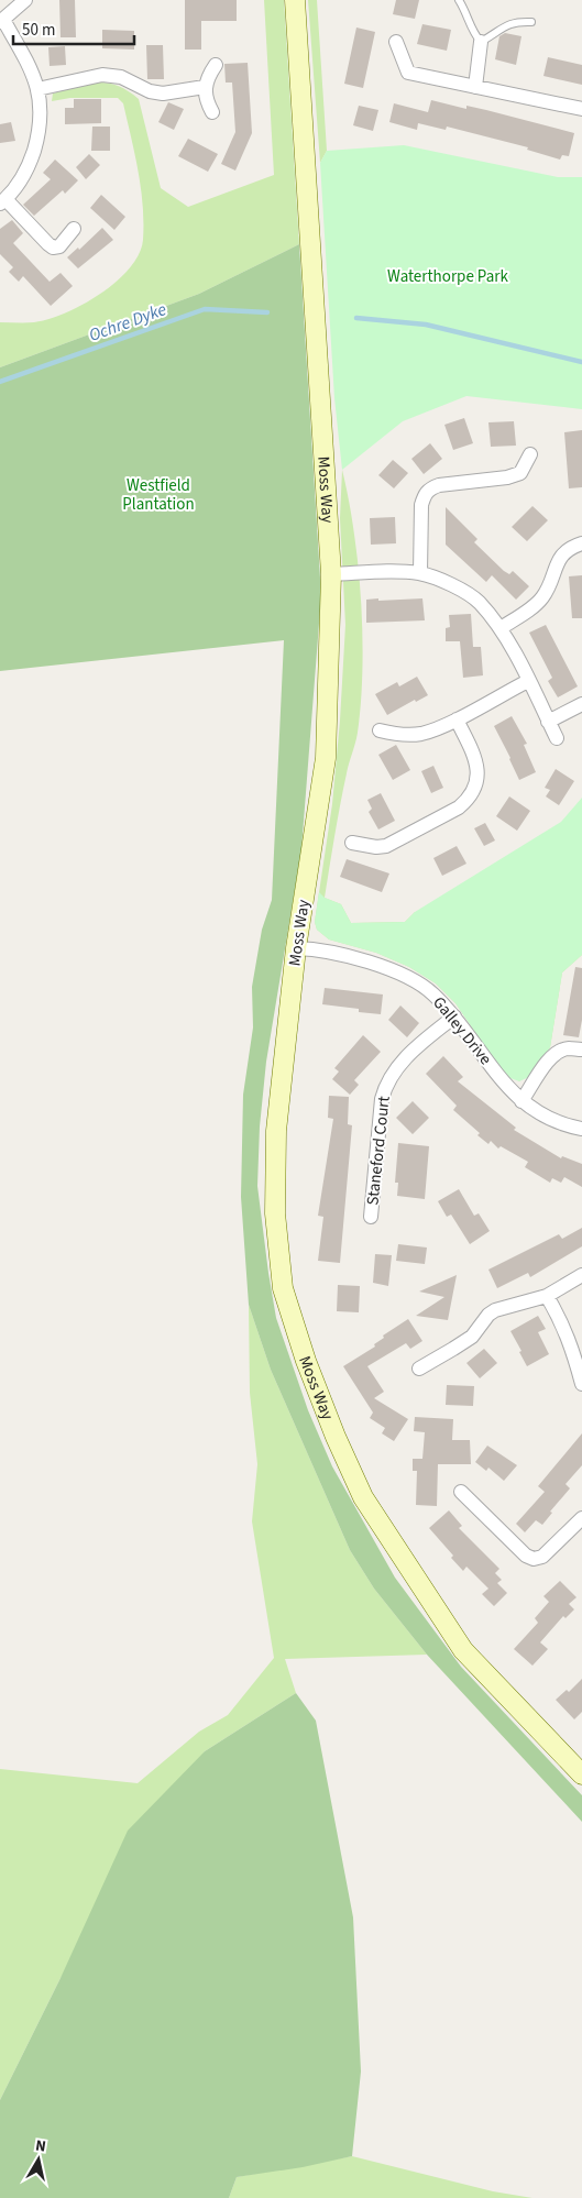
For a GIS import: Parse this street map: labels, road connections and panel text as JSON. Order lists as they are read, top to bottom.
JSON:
{
  "streets": {
    "street": ["Moss Way", "Galley Drive", "Staneford Court"]
  },
  "crossings": [
    ["Moss Way", "Galley Drive"],
    ["Galley Drive", "Staneford Court"]
  ],
  "water": ["Ochre Dyke"],
  "parks": ["Waterthorpe Park", "Westfield Plantation"],
  "scale_bar": "50 m",
  "north": "top"
}
